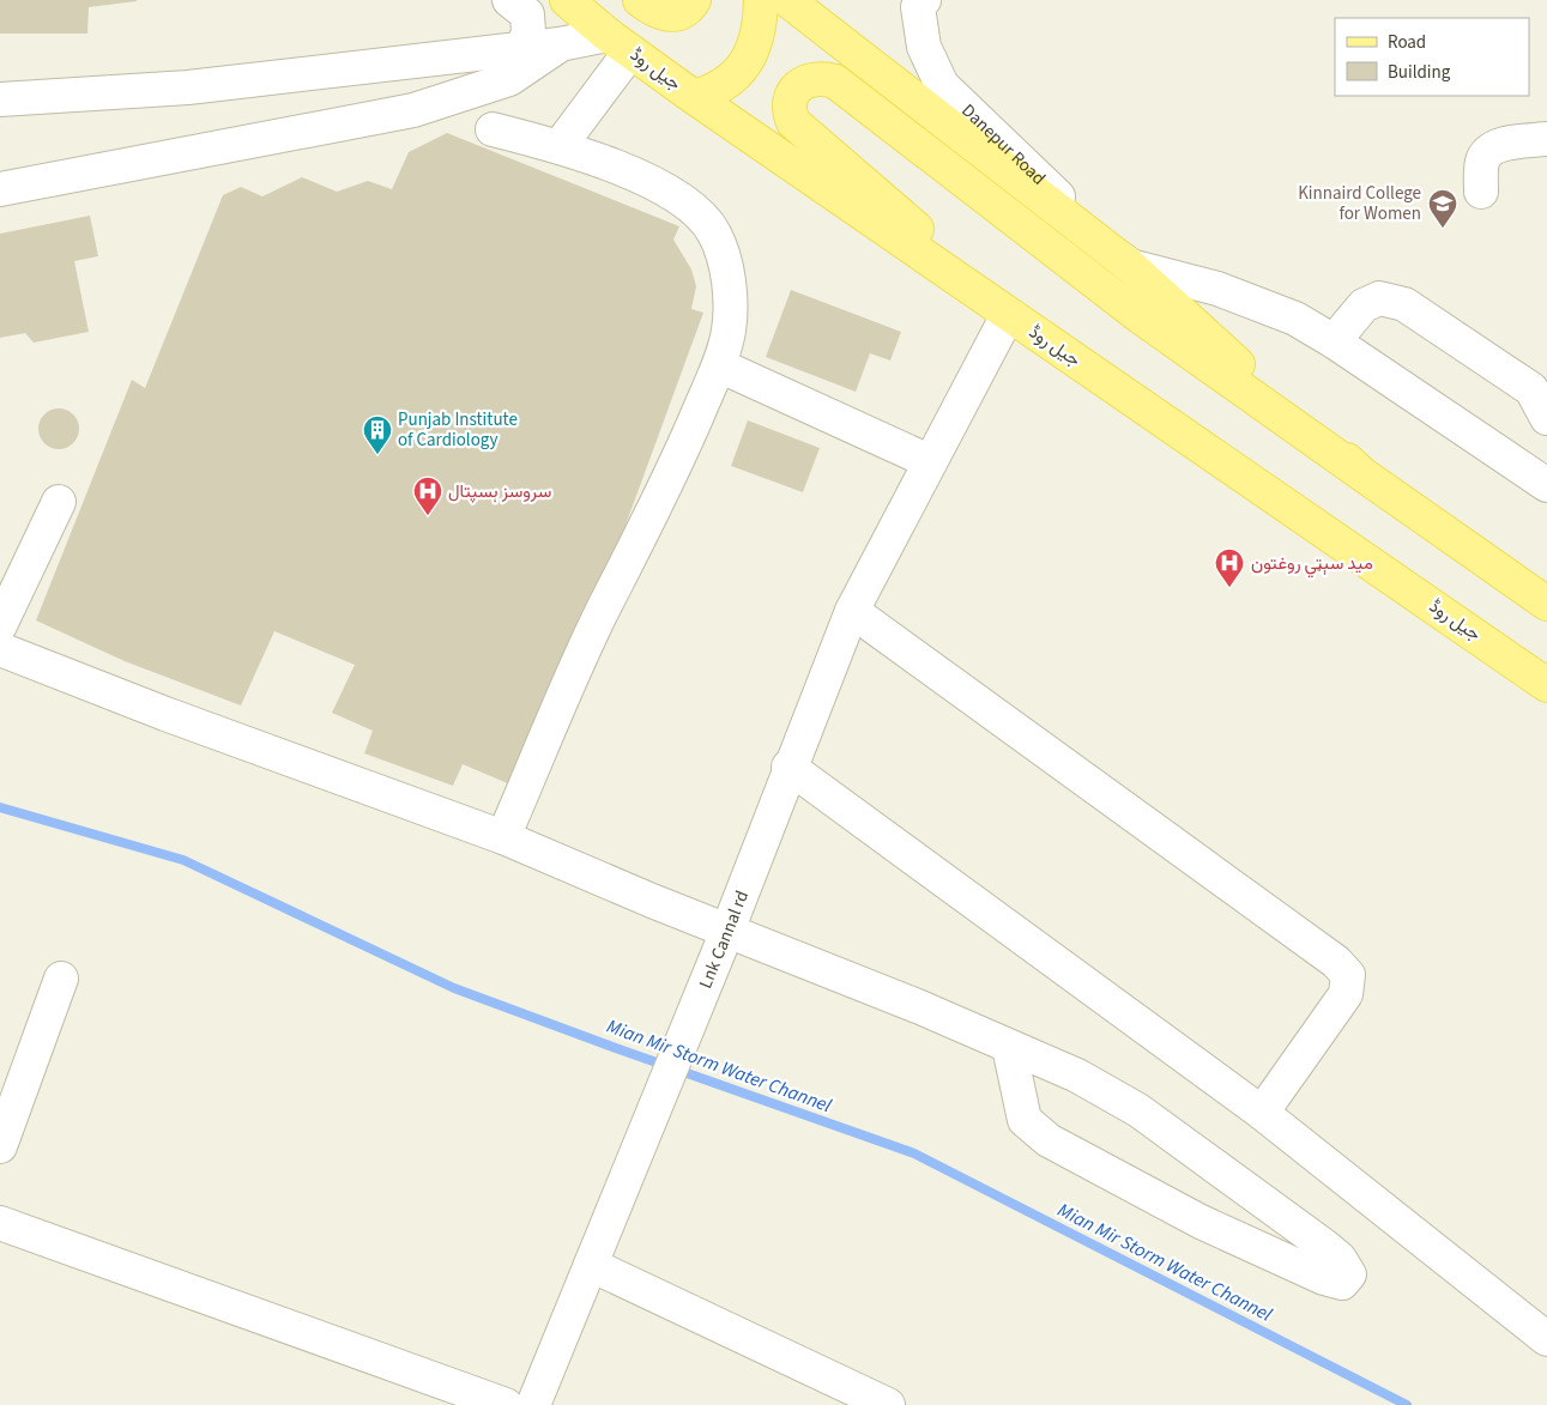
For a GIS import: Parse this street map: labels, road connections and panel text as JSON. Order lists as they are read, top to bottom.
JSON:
{
  "streets": {
    "main road": ["جیل روڈ"],
    "street": ["Danepur Road", "Lnk Cannal rd"]
  },
  "crossings": [
    ["جیل روڈ", "Lnk Cannal rd"]
  ],
  "water": ["Mian Mir Storm Water Channel"],
  "places": {
    "school or university": ["Kinnaird College for Women"],
    "building": ["Punjab Institute of Cardiology"],
    "hospital": ["سروسز ہسپتال", "مید سېټي روغتون"]
  },
  "legend": ["Road", "Building"]
}
